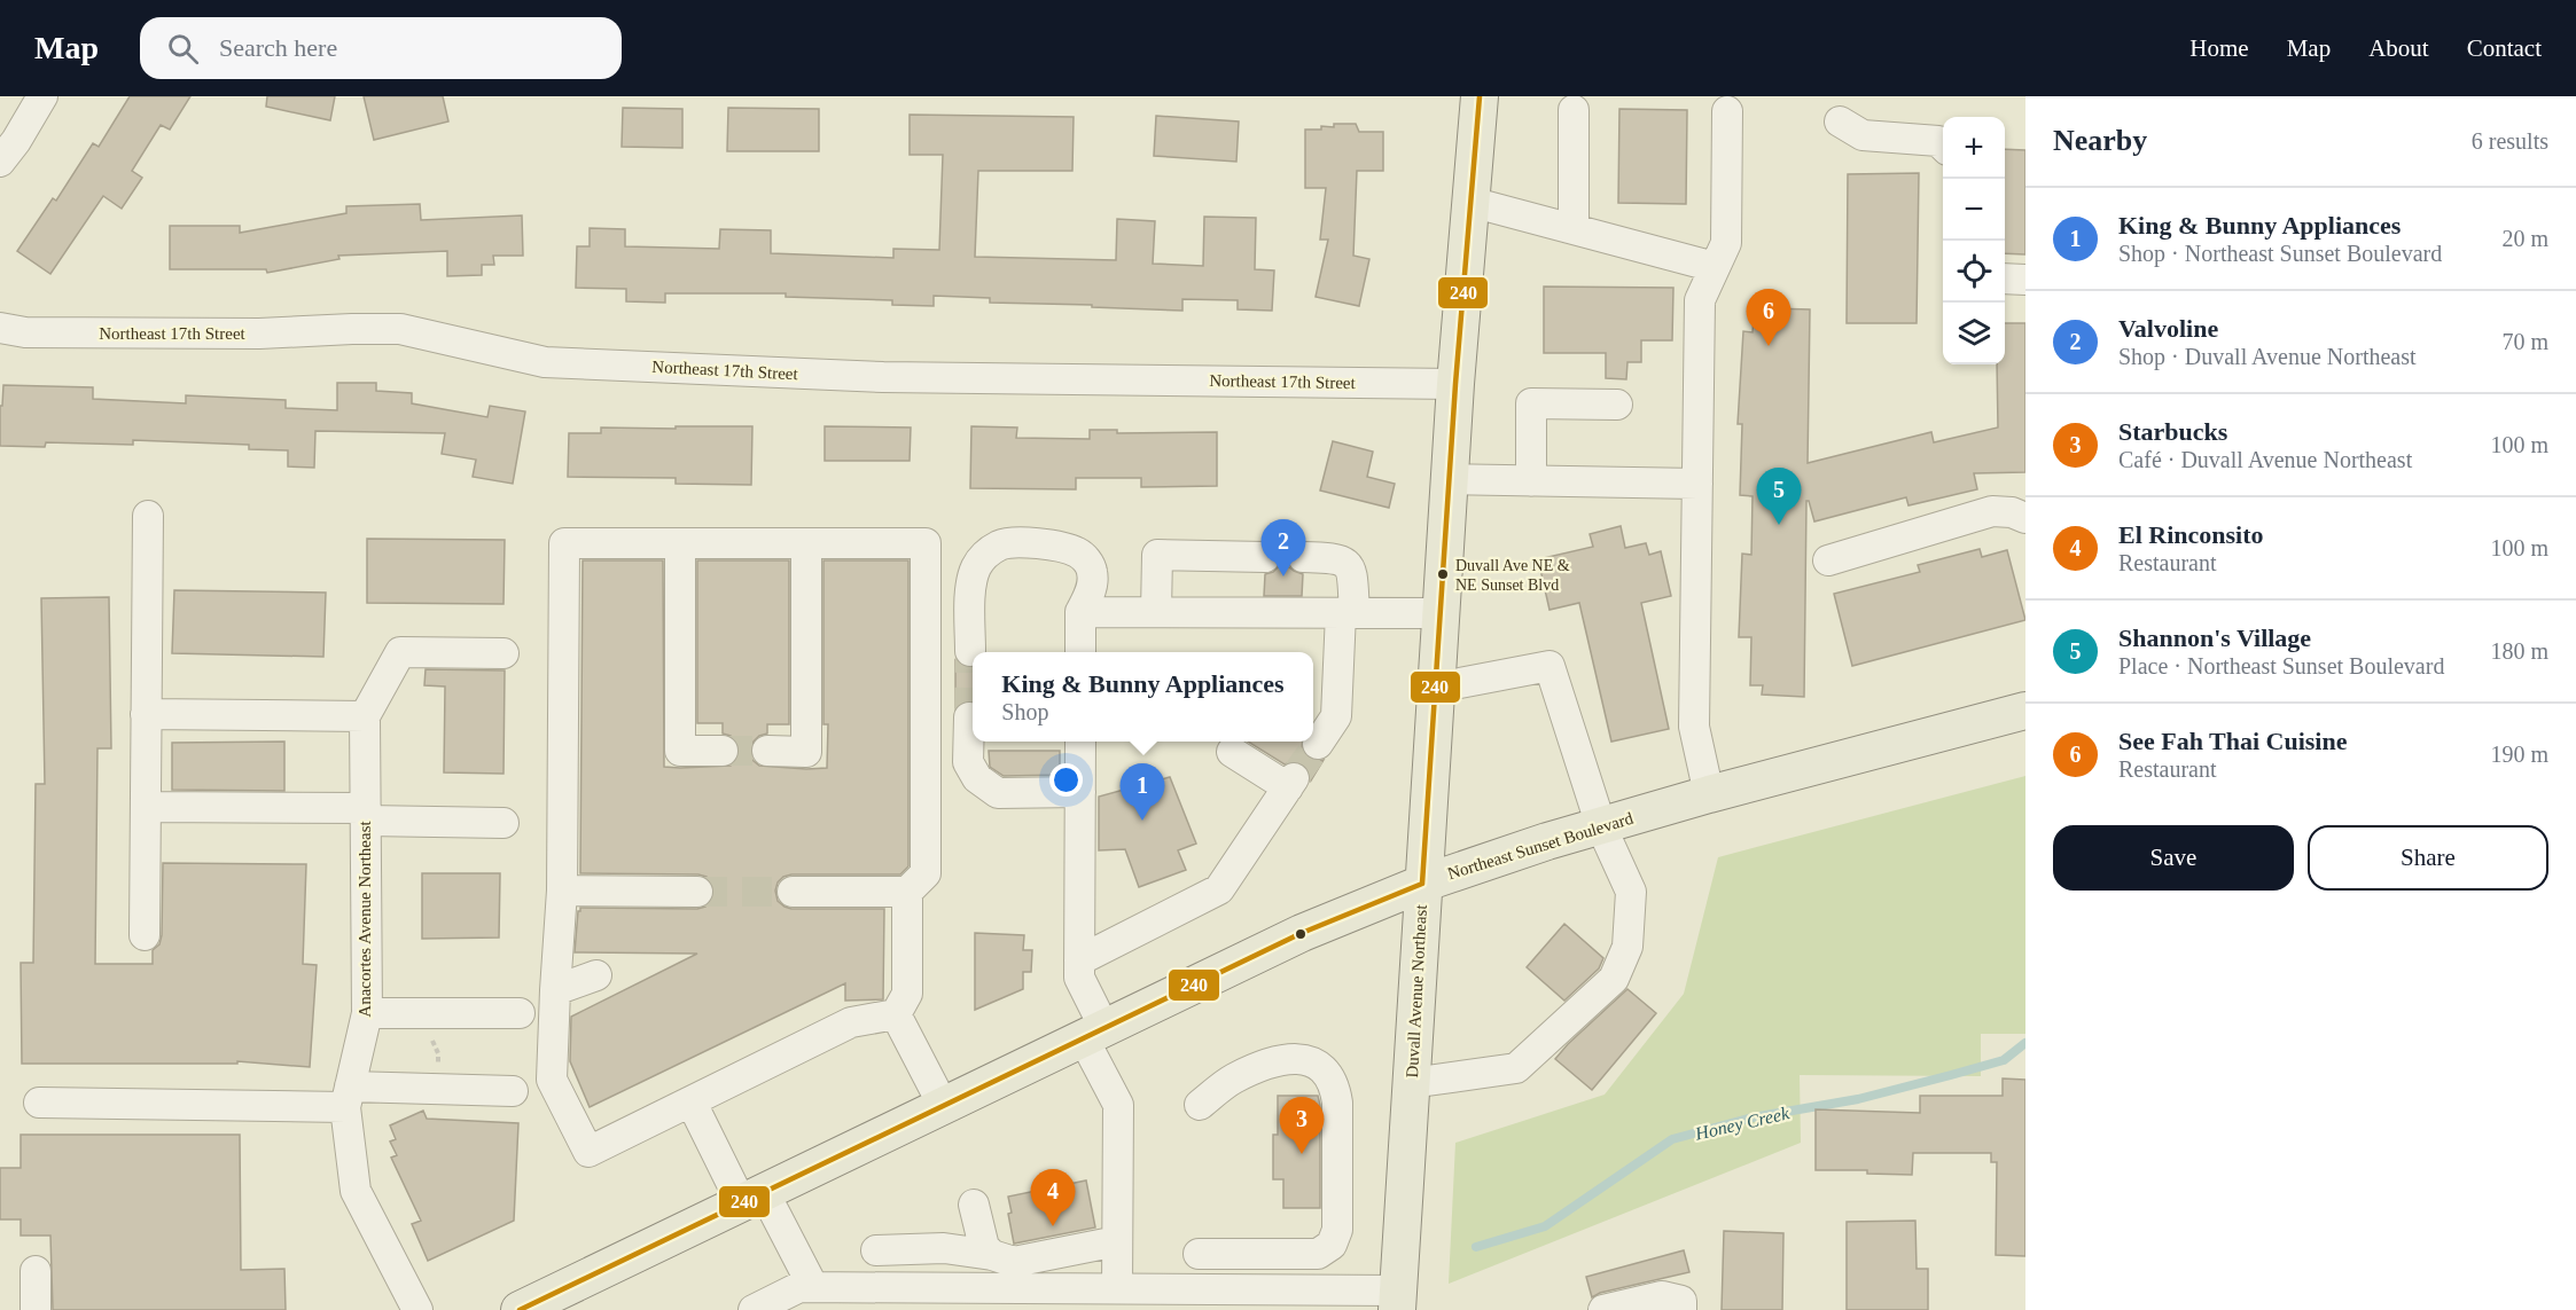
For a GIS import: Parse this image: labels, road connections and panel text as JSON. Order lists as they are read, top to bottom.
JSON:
{
  "streets": {
    "main road": ["Northeast Sunset Boulevard", "Duvall Avenue Northeast"],
    "street": ["Northeast 17th Street", "Anacortes Avenue Northeast"]
  },
  "crossings": [
    ["Northeast 17th Street", "Duvall Avenue Northeast"],
    ["Northeast Sunset Boulevard", "Duvall Avenue Northeast"]
  ],
  "water": ["Honey Creek"],
  "places": ["Duvall Ave NE & NE Sunset Blvd"],
  "lines": ["transit line 240"],
  "page": {
    "header": "Map",
    "search": "Search here",
    "nav": [
      "Home",
      "Map",
      "About",
      "Contact"
    ],
    "heading": ["Nearby", "6 results"],
    "map_buttons": ["+", "−"],
    "list": [
      {
        "mark": "1",
        "name": "King & Bunny Appliances",
        "note": "Shop · Northeast Sunset Boulevard",
        "value": "20 m"
      },
      {
        "mark": "2",
        "name": "Valvoline",
        "note": "Shop · Duvall Avenue Northeast",
        "value": "70 m"
      },
      {
        "mark": "3",
        "name": "Starbucks",
        "note": "Café · Duvall Avenue Northeast",
        "value": "100 m"
      },
      {
        "mark": "4",
        "name": "El Rinconsito",
        "note": "Restaurant",
        "value": "100 m"
      },
      {
        "mark": "5",
        "name": "Shannon's Village",
        "note": "Place · Northeast Sunset Boulevard",
        "value": "180 m"
      },
      {
        "mark": "6",
        "name": "See Fah Thai Cuisine",
        "note": "Restaurant",
        "value": "190 m"
      }
    ],
    "pins": [
      "6",
      "5",
      "2",
      "1",
      "3",
      "4"
    ],
    "popup": ["King & Bunny Appliances", "Shop"],
    "buttons": ["Save", "Share"]
  }
}
